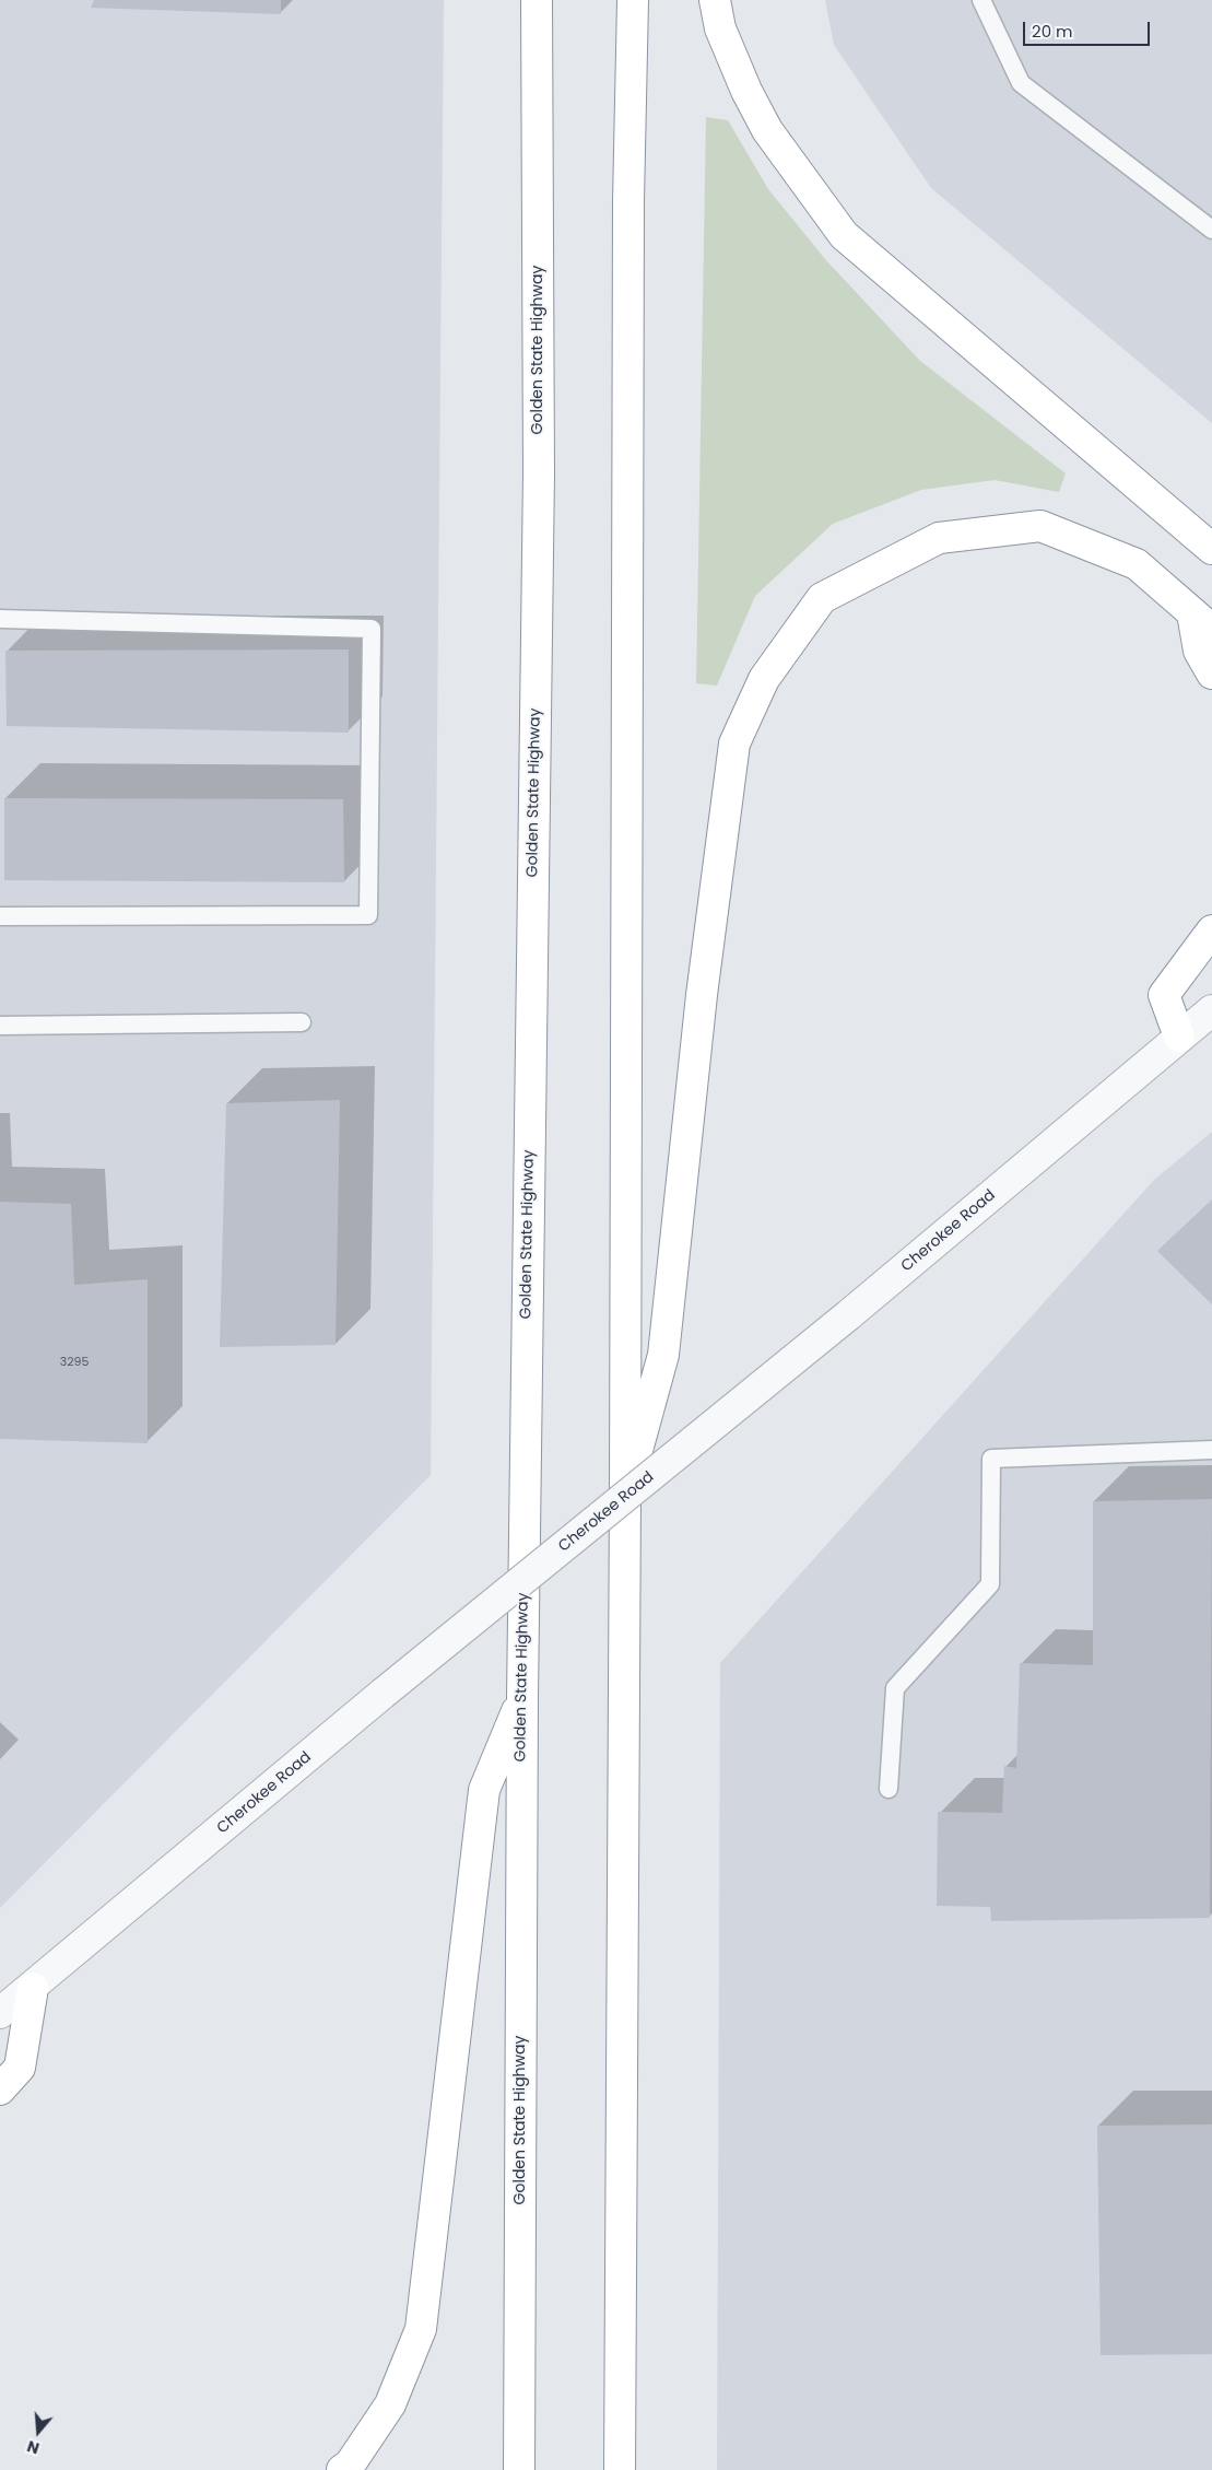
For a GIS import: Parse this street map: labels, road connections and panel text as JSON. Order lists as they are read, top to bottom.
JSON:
{
  "streets": {
    "highway": ["Golden State Highway"],
    "street": ["Cherokee Road"]
  },
  "house_numbers": ["3295"],
  "scale_bar": "20 m",
  "north": "bottom"
}
